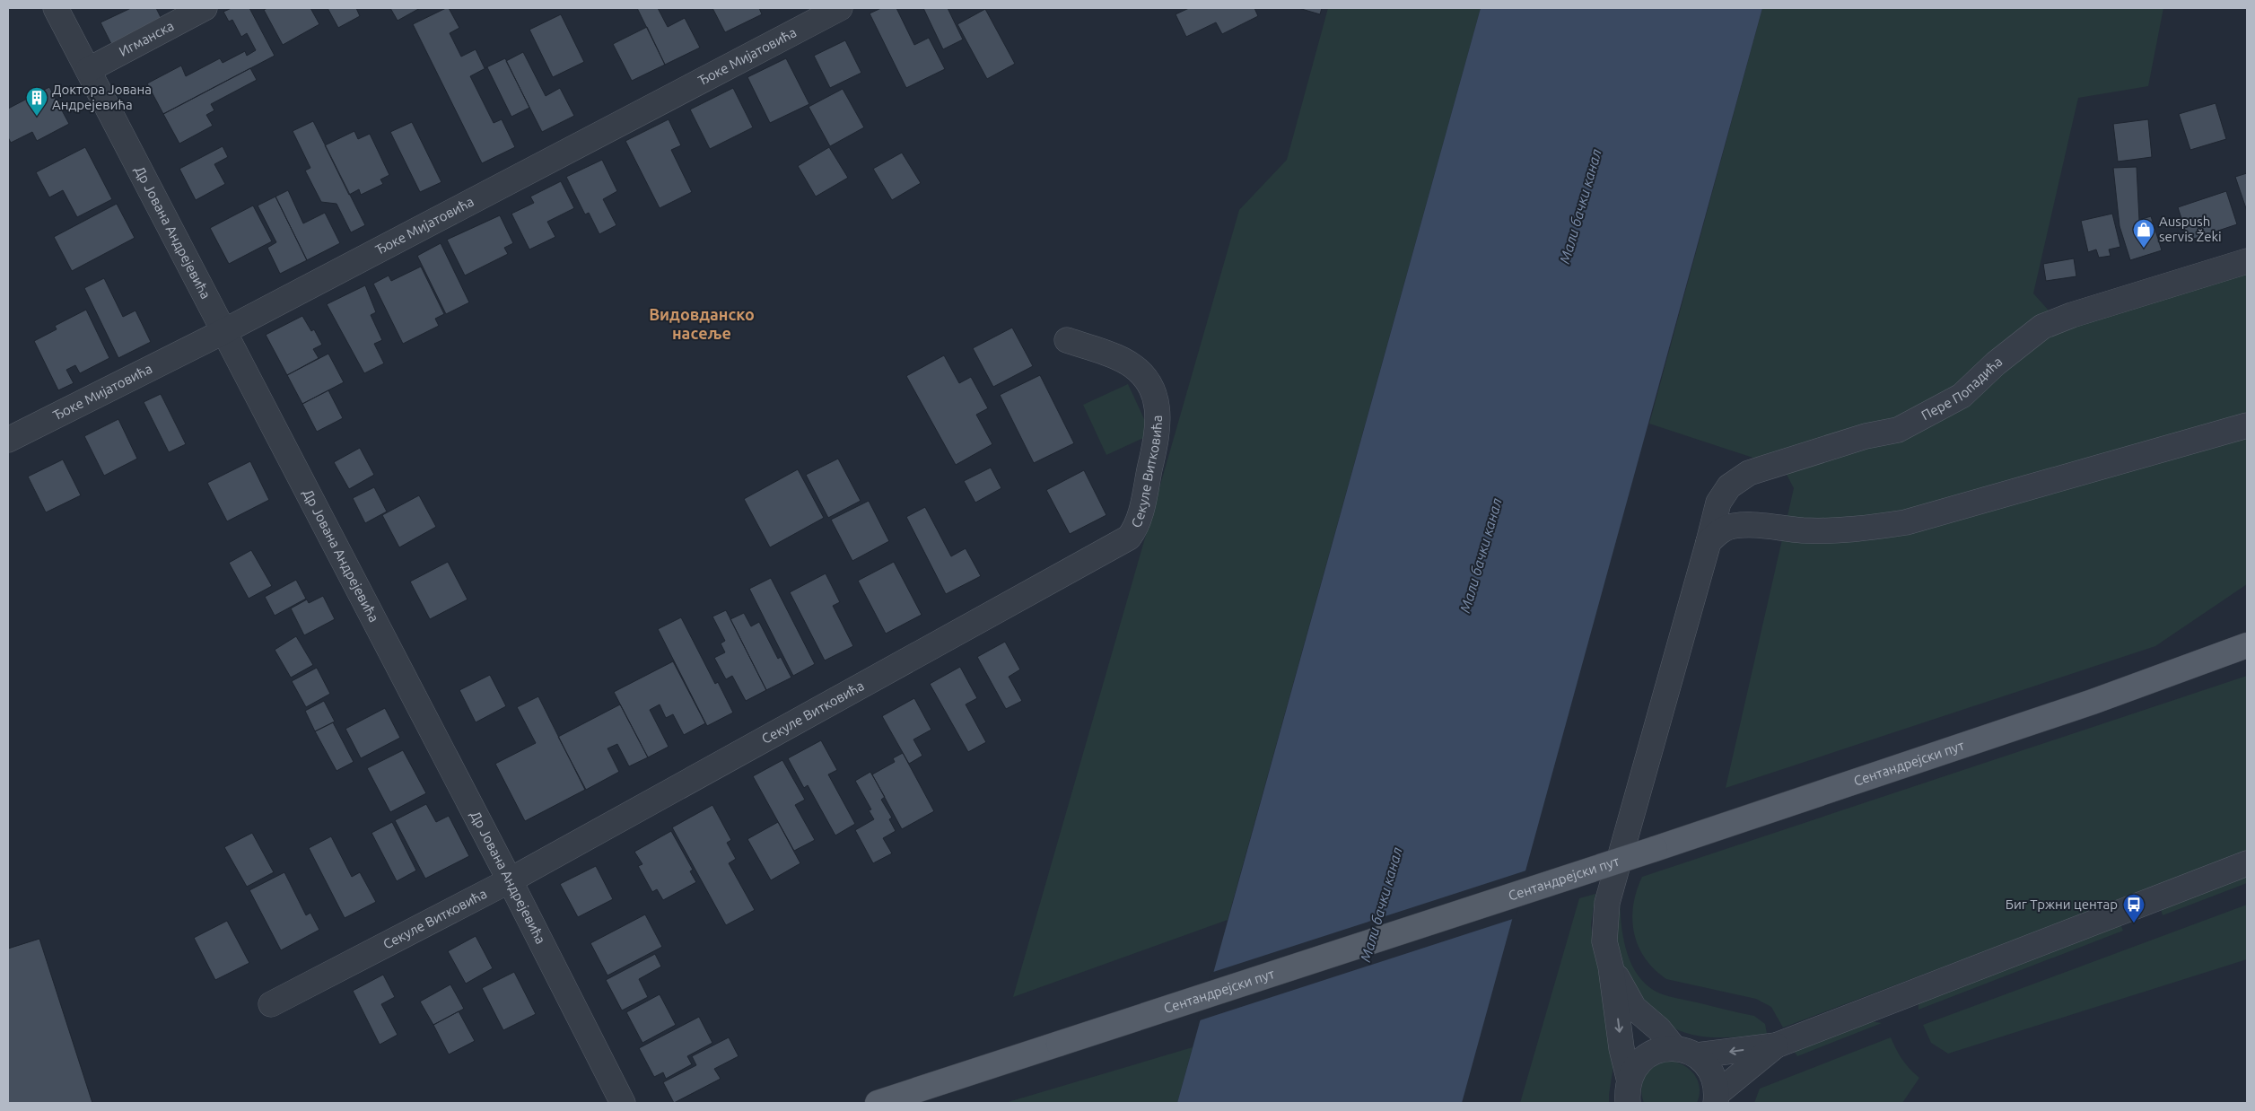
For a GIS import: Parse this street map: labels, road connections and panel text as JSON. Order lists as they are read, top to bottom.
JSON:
{
  "streets": {
    "main road": ["Сентандрејски пут"],
    "street": [
      "Игманска",
      "Ђоке Мијатовића",
      "Др Јована Андрејевића",
      "Пере Попадића",
      "Секуле Витковића"
    ]
  },
  "crossings": [
    ["Игманска", "Др Јована Андрејевића"],
    ["Ђоке Мијатовића", "Др Јована Андрејевића"],
    ["Др Јована Андрејевића", "Секуле Витковића"]
  ],
  "districts": ["Видовданско насеље"],
  "water": ["Мали бачки канал"],
  "places": {
    "building": ["Доктора Јована Андрејевића"],
    "shop": ["Auspush servis Žeki"],
    "bus stop": ["Биг Тржни центар"]
  }
}
